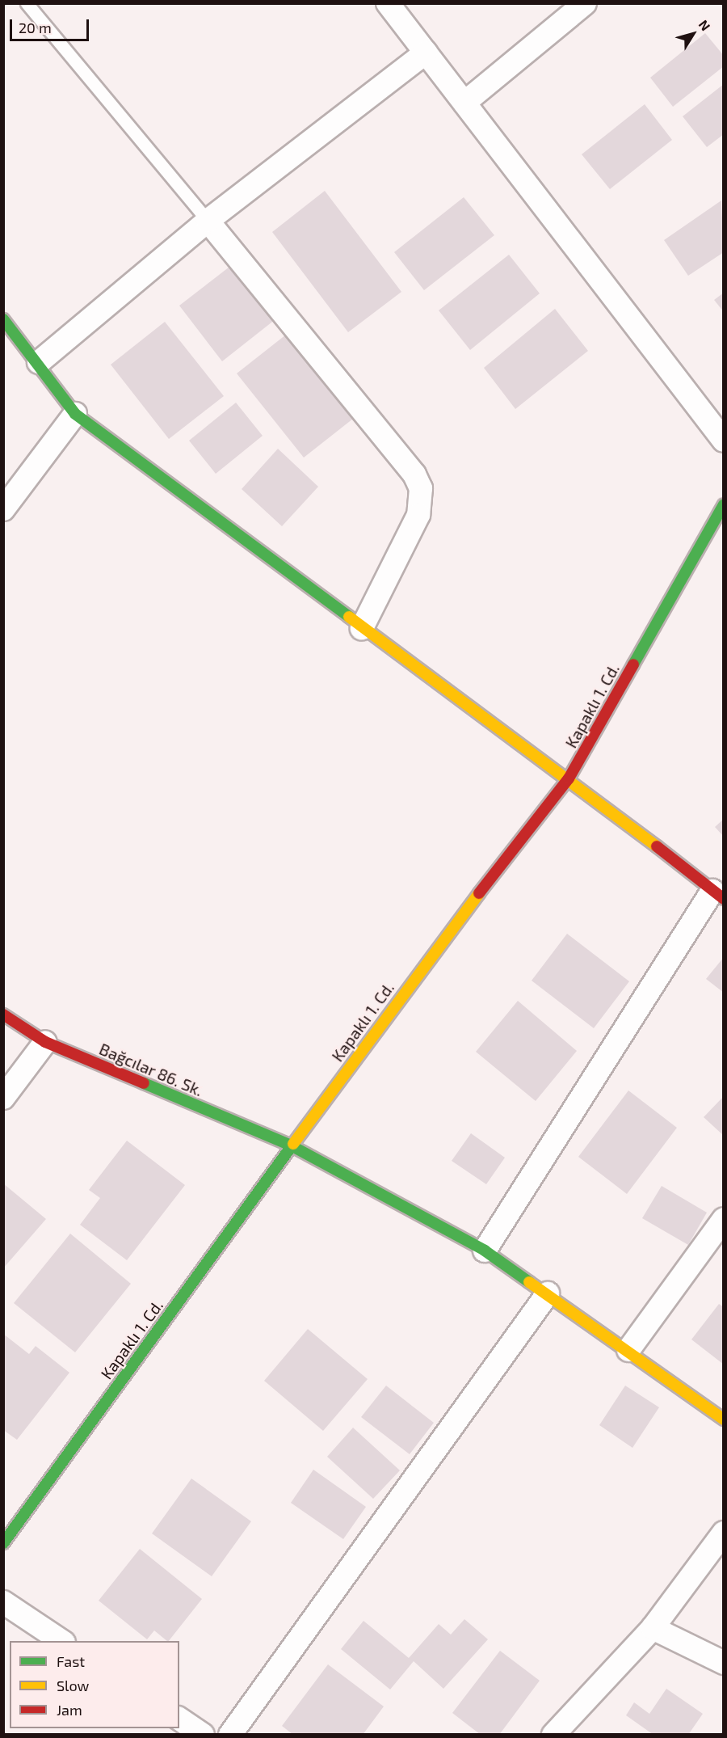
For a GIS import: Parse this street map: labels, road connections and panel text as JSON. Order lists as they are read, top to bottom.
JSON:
{
  "streets": {
    "street": ["Kapaklı 1. Cd.", "Bağcılar 86. Sk."]
  },
  "crossings": [
    ["Kapaklı 1. Cd.", "Bağcılar 86. Sk."]
  ],
  "legend": ["Fast", "Slow", "Jam"],
  "scale_bar": "20 m",
  "north": "top right"
}
